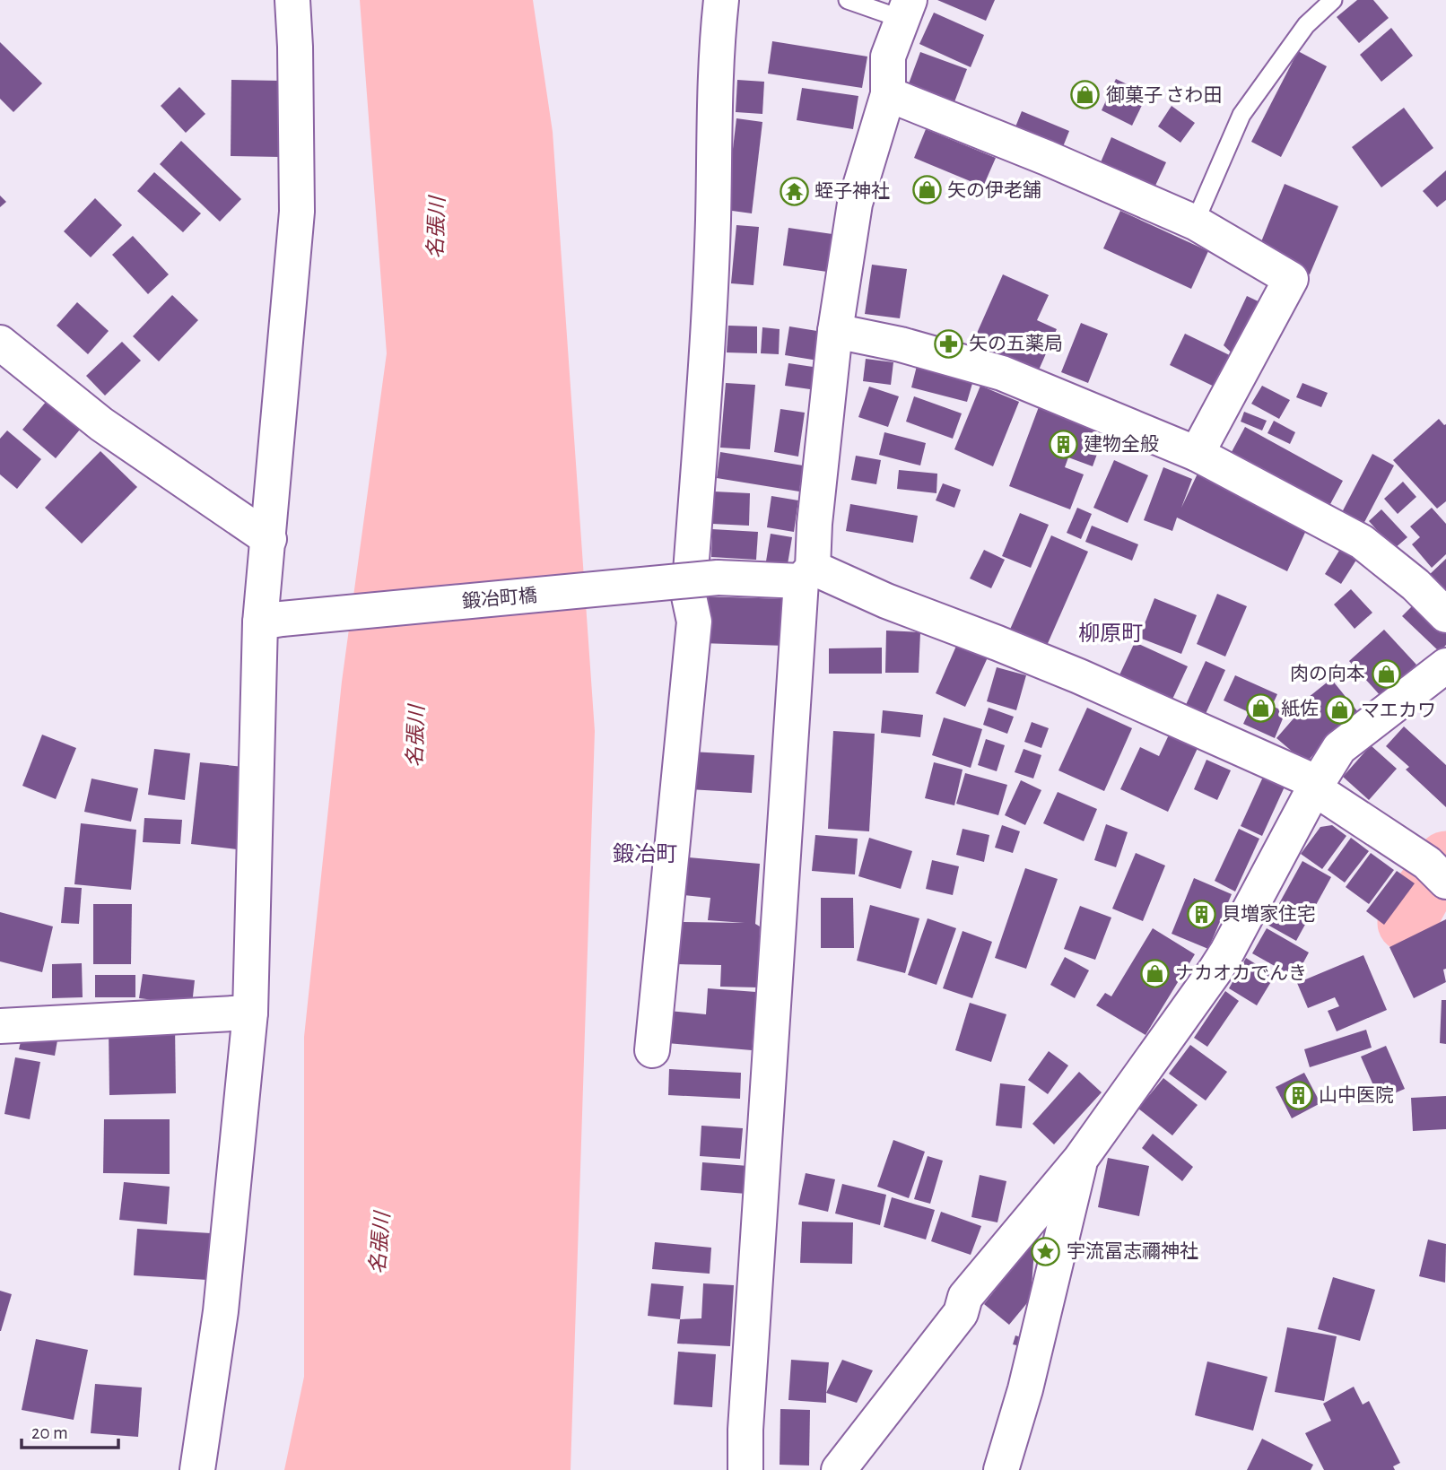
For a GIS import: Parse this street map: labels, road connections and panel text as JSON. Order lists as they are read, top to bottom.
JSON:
{
  "streets": {
    "street": ["鍛冶町橋"]
  },
  "districts": ["柳原町", "鍛冶町"],
  "water": ["名張川"],
  "places": {
    "shop": [
      "御菓子 さわ田",
      "矢の伊老舗",
      "肉の向本",
      "紙佐",
      "マエカワ",
      "ナカオカでんき"
    ],
    "temple": ["蛭子神社"],
    "pharmacy": ["矢の五薬局"],
    "building": ["建物全般", "貝増家住宅", "山中医院"],
    "place": ["宇流冨志禰神社"]
  },
  "scale_bar": "20 m"
}
